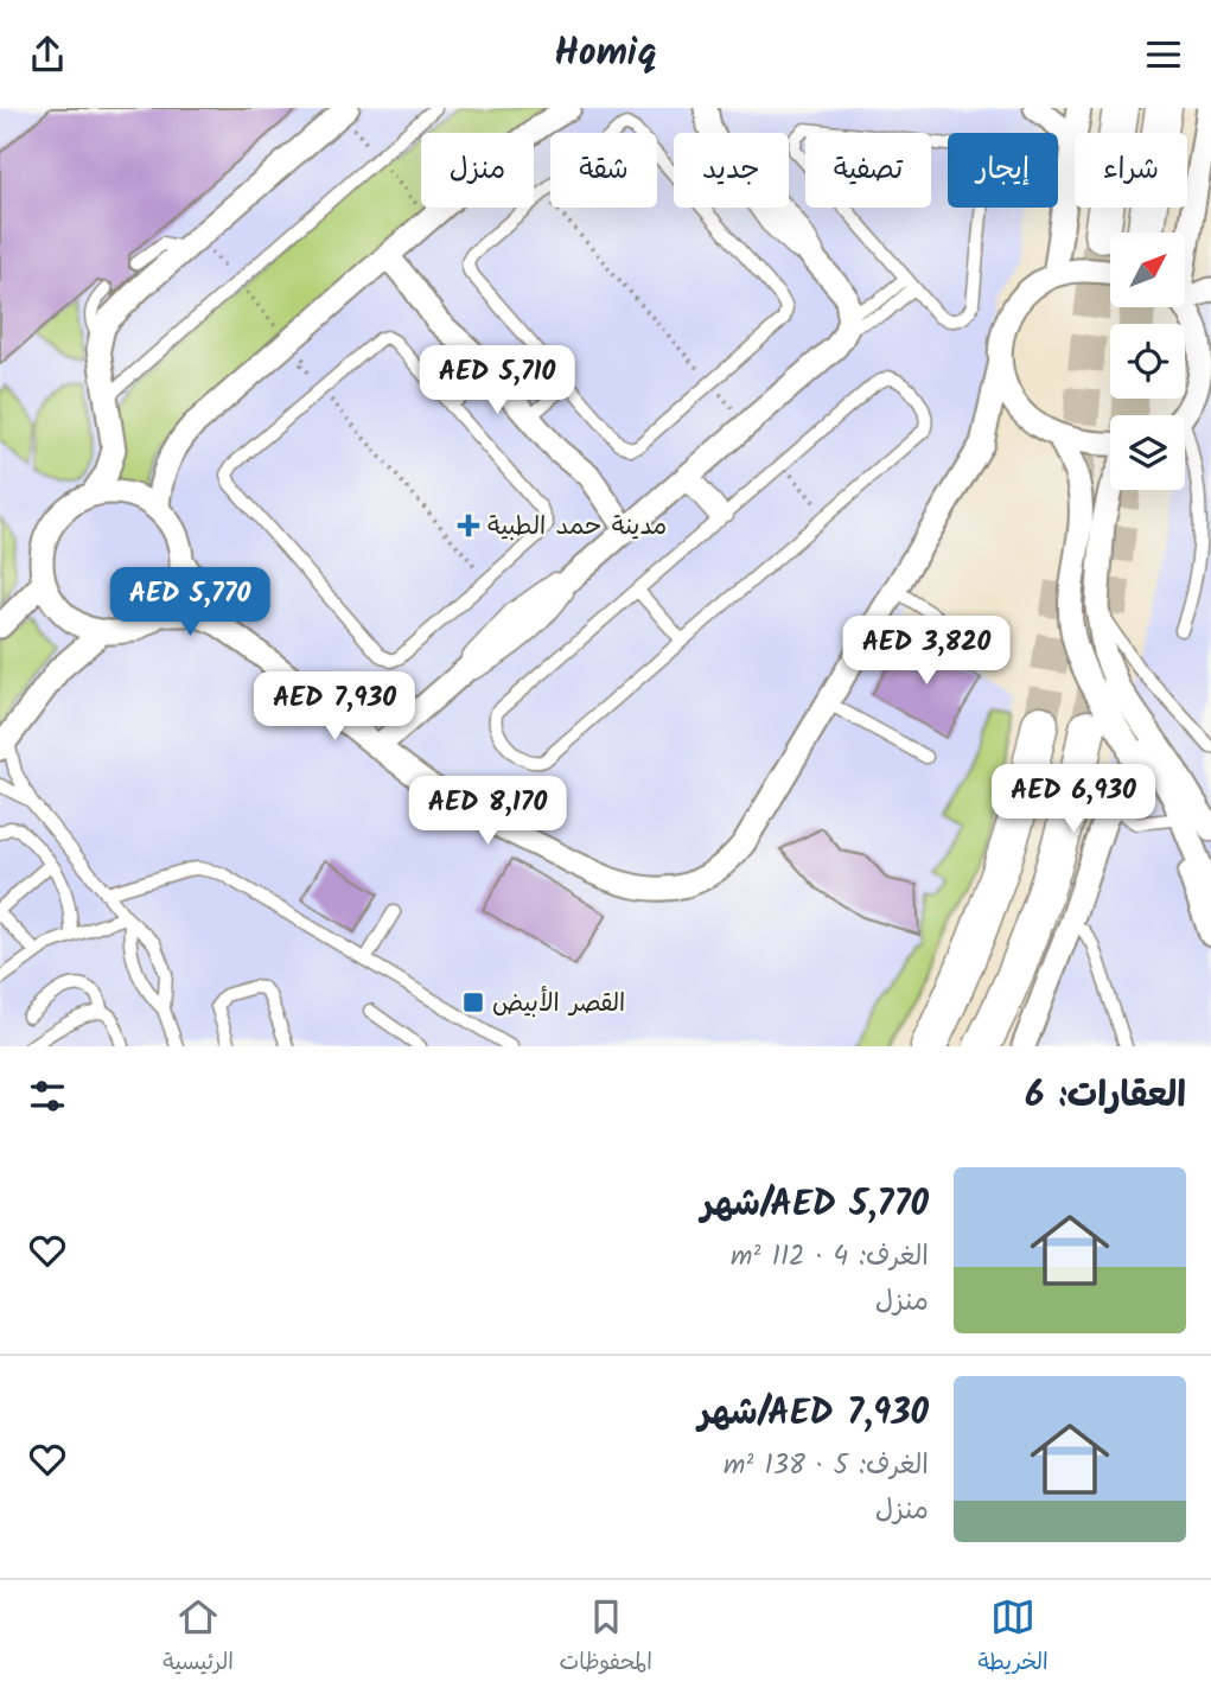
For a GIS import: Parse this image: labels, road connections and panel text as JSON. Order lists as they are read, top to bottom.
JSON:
{
  "places": {
    "health": ["مدينة حمد الطبية"],
    "transit": ["القصر الأبيض"]
  },
  "north": "top right",
  "page": {
    "header": "Homiq",
    "chip": [
      "شراء",
      "إيجار",
      "تصفية",
      "جديد",
      "شقة",
      "منزل"
    ],
    "price": [
      "AED 5,710",
      "AED 5,770",
      "AED 3,820",
      "AED 7,930",
      "AED 6,930",
      "AED 8,170"
    ],
    "heading": "العقارات: 6",
    "list": [
      {
        "name": "AED 5,770/شهر",
        "note": "الغرف: 4 · 112 m² · منزل"
      },
      {
        "name": "AED 7,930/شهر",
        "note": "الغرف: 5 · 138 m² · منزل"
      }
    ],
    "tabs": ["الخريطة", "المحفوظات", "الرئيسية"]
  }
}
